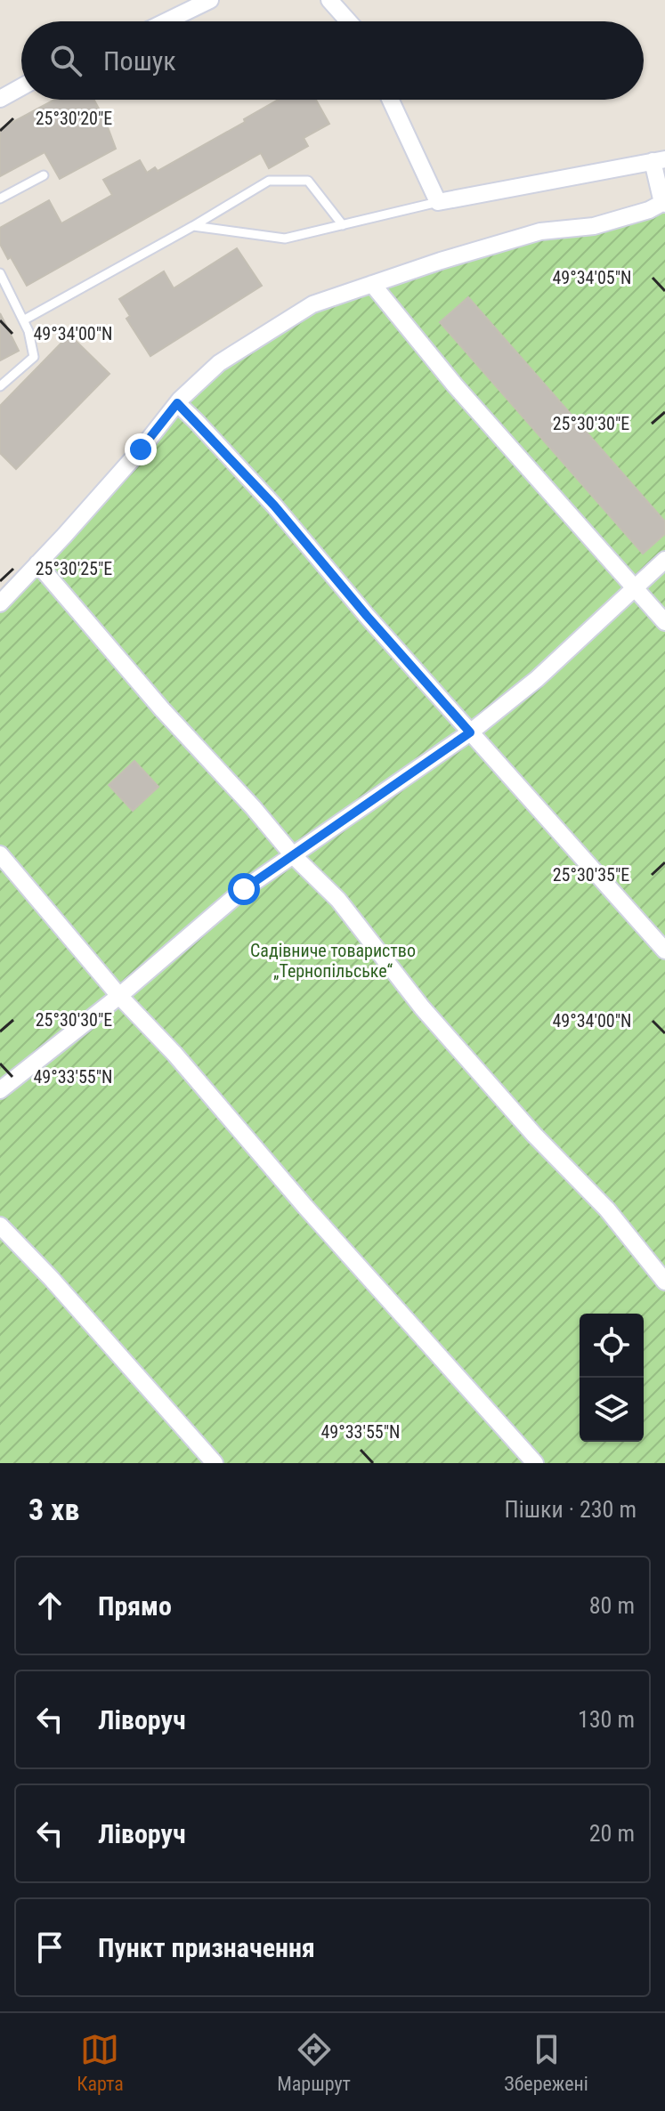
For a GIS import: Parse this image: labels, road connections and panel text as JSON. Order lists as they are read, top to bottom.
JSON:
{
  "parks": ["Садівниче товариство „Тернопільське“"],
  "page": {
    "search": "Пошук",
    "heading": ["3 хв", "Пішки · 230 m"],
    "list": [
      ["Прямо", "80 m"],
      ["Ліворуч", "130 m"],
      ["Ліворуч", "20 m"],
      "Пункт призначення"
    ],
    "nav": ["Карта", "Маршрут", "Збережені"]
  },
  "coordinates": [
    "25°30'20\"E",
    "49°34'05\"N",
    "49°34'00\"N",
    "25°30'30\"E",
    "25°30'25\"E",
    "25°30'35\"E",
    "49°33'55\"N"
  ]
}
